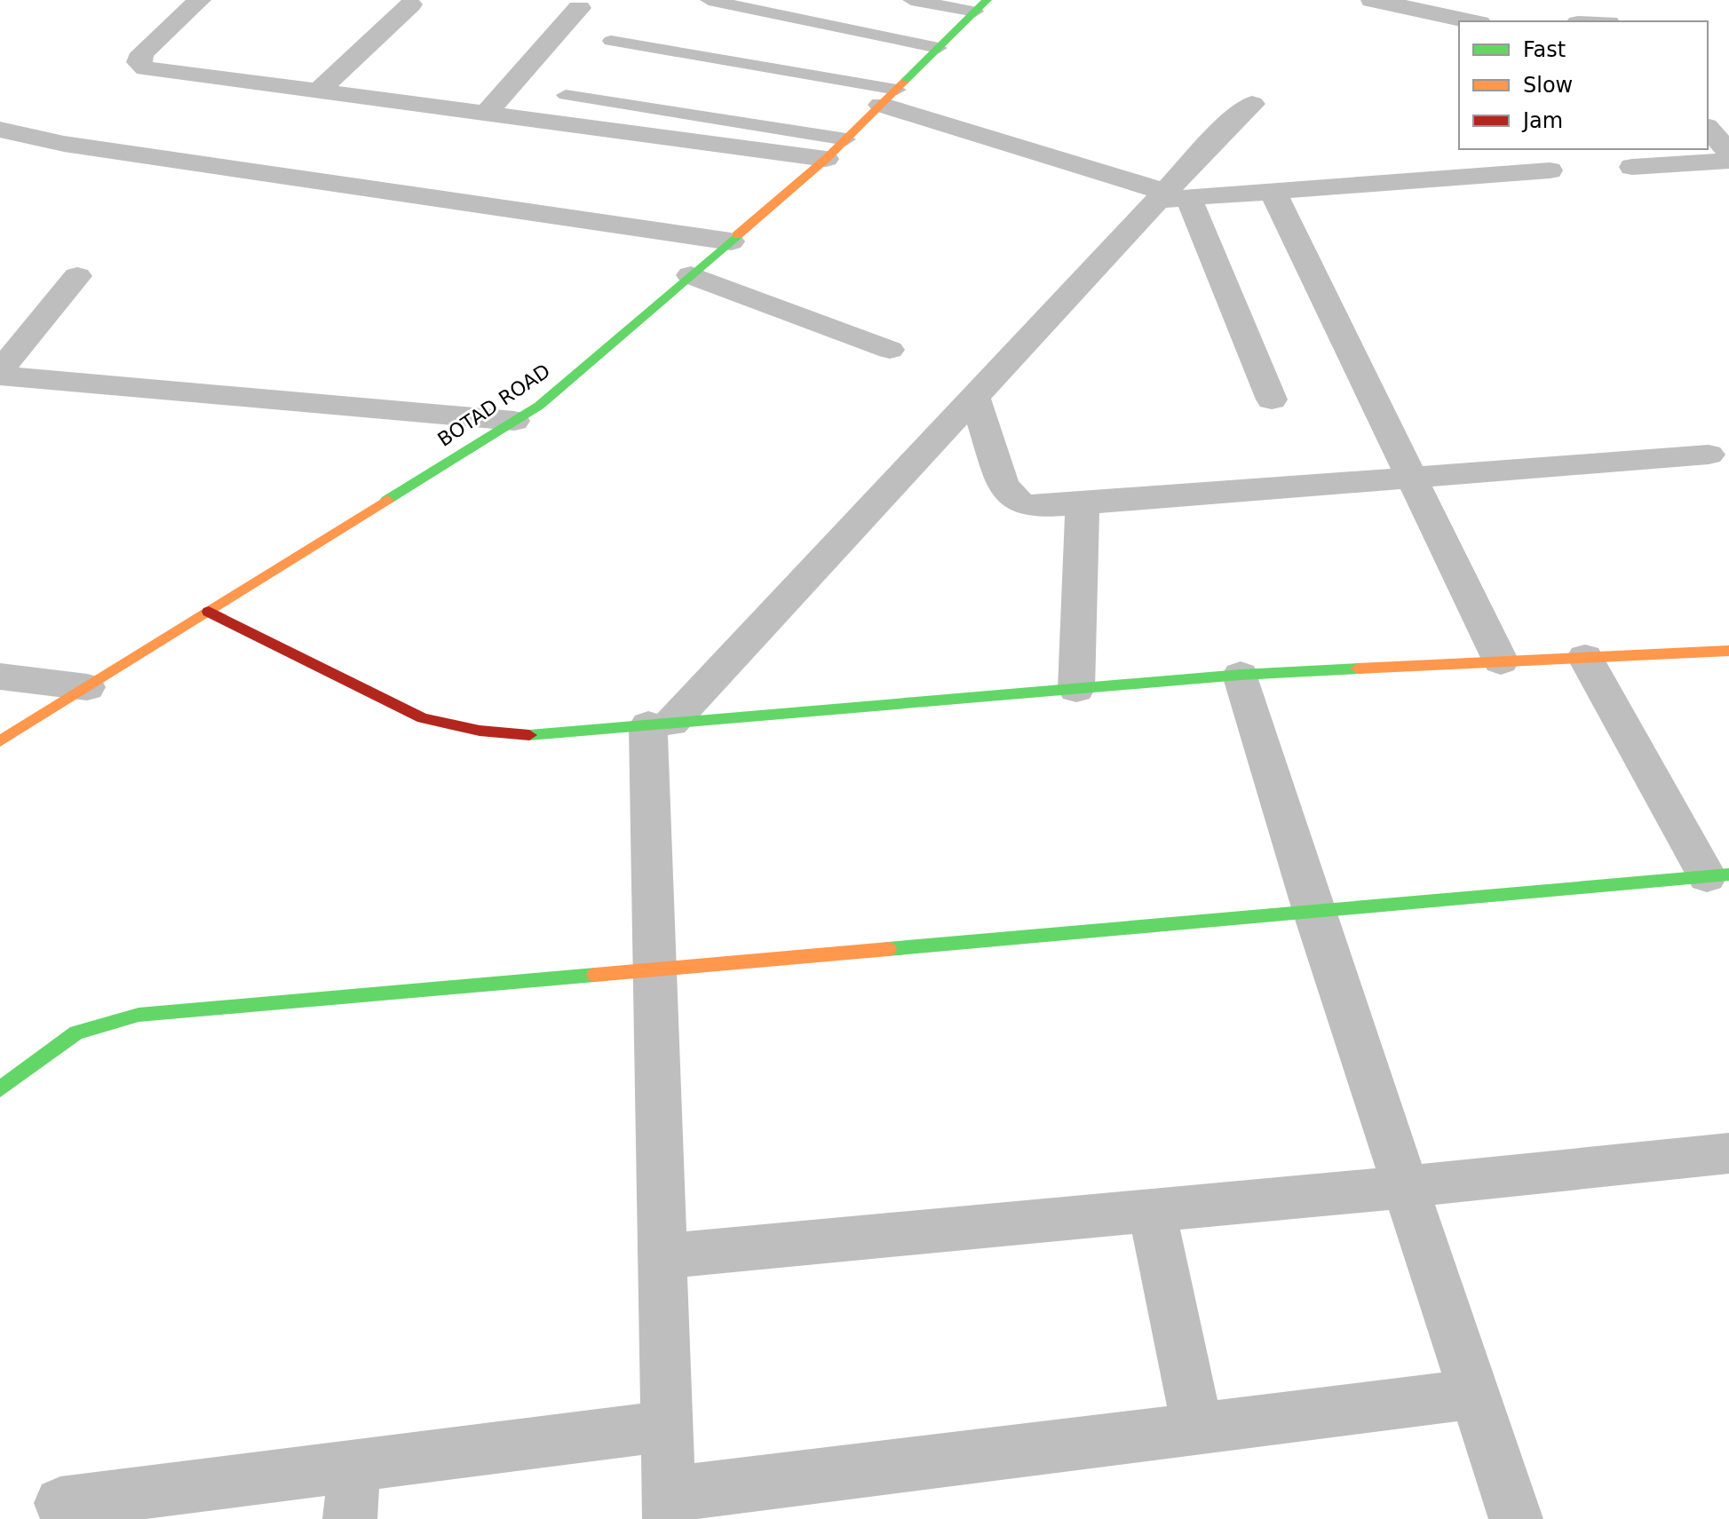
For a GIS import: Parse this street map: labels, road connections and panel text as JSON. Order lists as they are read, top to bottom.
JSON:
{
  "streets": {
    "street": ["BOTAD ROAD"]
  },
  "legend": ["Fast", "Slow", "Jam"]
}
